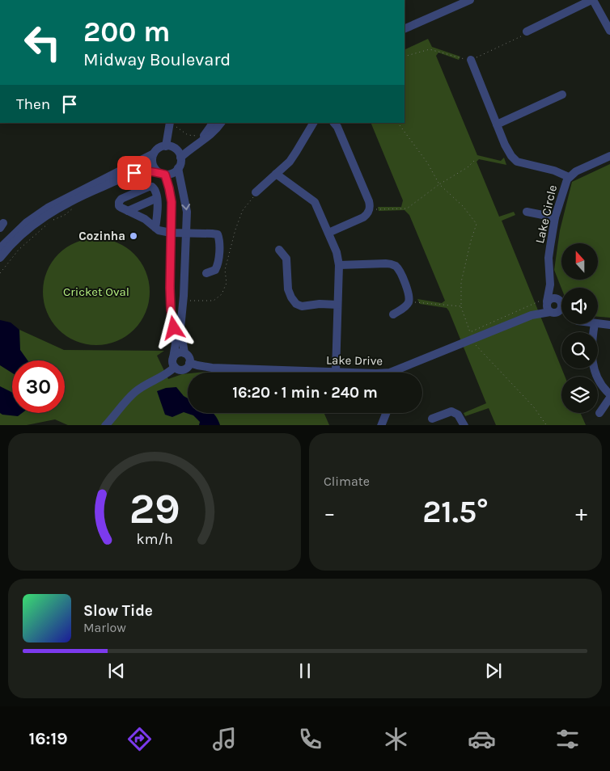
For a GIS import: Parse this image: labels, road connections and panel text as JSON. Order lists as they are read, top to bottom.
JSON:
{
  "streets": {
    "street": ["Lake Circle", "Lake Drive"]
  },
  "crossings": [
    ["Lake Circle", "Lake Drive"]
  ],
  "parks": ["Cricket Oval"],
  "places": ["Cozinha"],
  "north": "top",
  "page": {
    "turn": ["200 m", "Midway Boulevard"],
    "then": "Then",
    "limit": "30",
    "trip": "16:20 · 1 min · 240 m",
    "tile": "Climate",
    "heat": ["−", "21.5°", "+"],
    "song": ["Slow Tide", "Marlow"],
    "tabs": "16:19",
    "gauge": ["29", "km/h"]
  }
}
